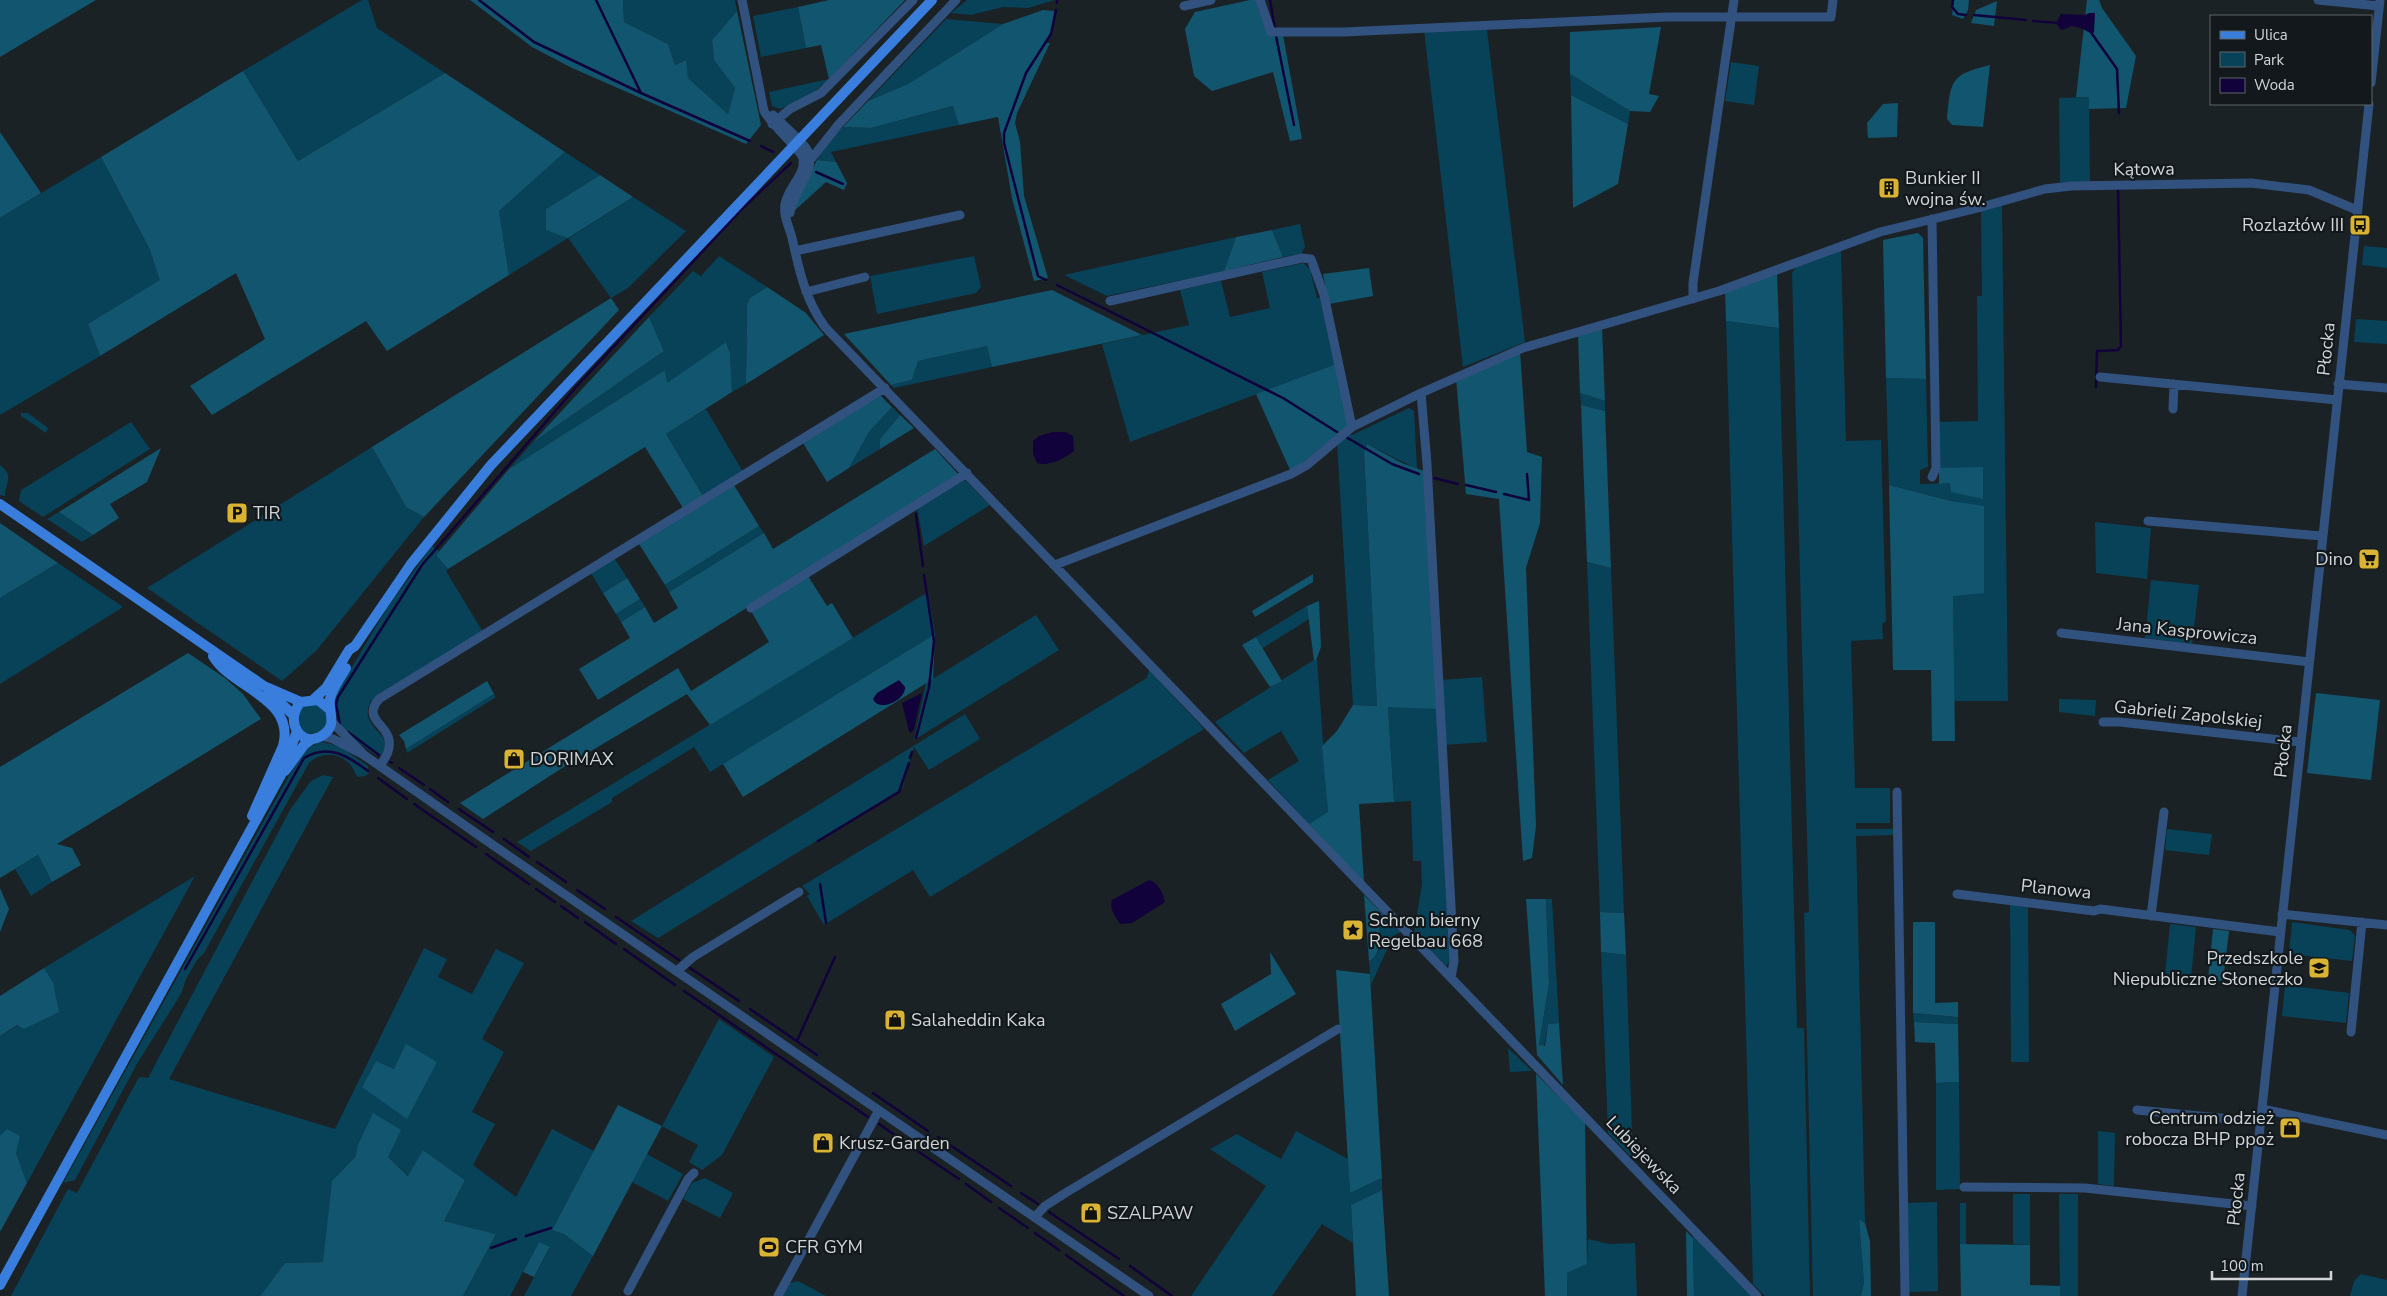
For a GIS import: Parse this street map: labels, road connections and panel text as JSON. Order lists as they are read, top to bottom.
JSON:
{
  "streets": {
    "street": [
      "Kątowa",
      "Płocka",
      "Jana Kasprowicza",
      "Gabrieli Zapolskiej",
      "Planowa",
      "Lubiejewska"
    ]
  },
  "crossings": [
    ["Kątowa", "Płocka"],
    ["Kątowa", "Lubiejewska"],
    ["Płocka", "Jana Kasprowicza"],
    ["Płocka", "Gabrieli Zapolskiej"],
    ["Płocka", "Planowa"]
  ],
  "places": {
    "building": ["Bunkier II wojna św."],
    "bus stop": ["Rozlazłów III"],
    "parking": ["TIR"],
    "supermarket": ["Dino"],
    "shop": [
      "DORIMAX",
      "Salaheddin Kaka",
      "Centrum odzież robocza BHP ppoż",
      "Krusz-Garden",
      "SZALPAW"
    ],
    "place": ["Schron bierny Regelbau 668"],
    "school or university": ["Przedszkole Niepubliczne Słoneczko"],
    "sports": ["CFR GYM"]
  },
  "legend": ["Ulica", "Park", "Woda"],
  "scale_bar": "100 m"
}
